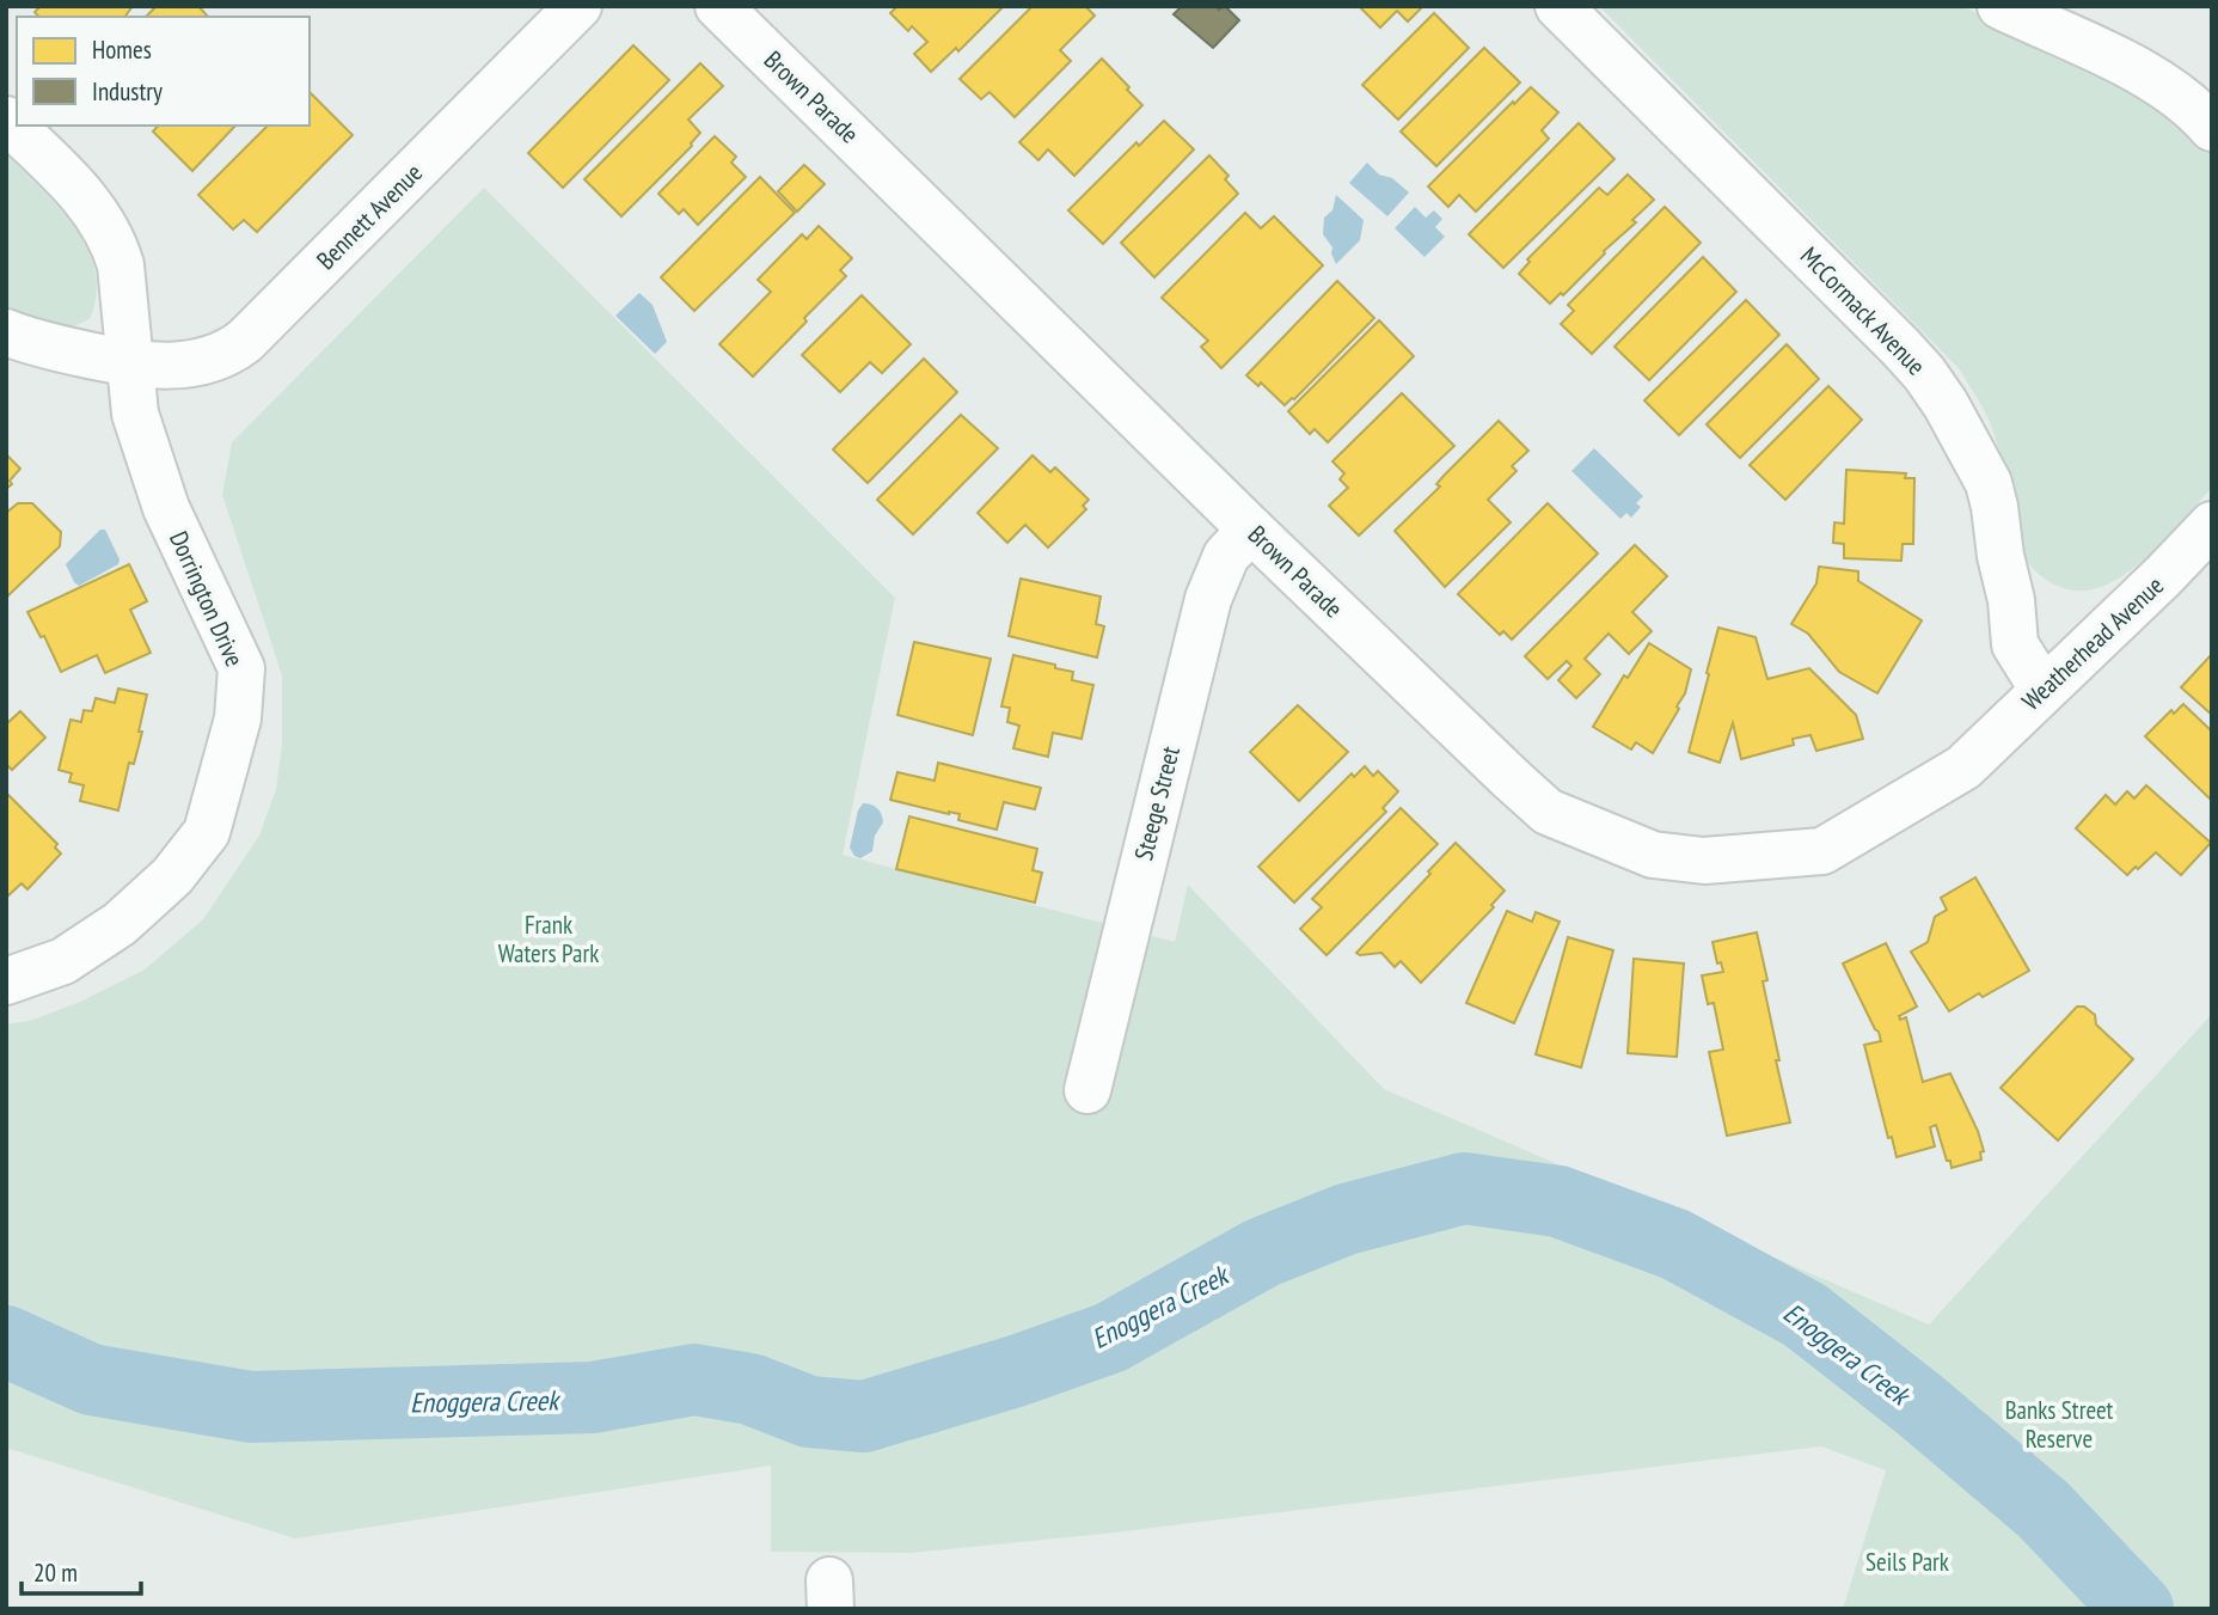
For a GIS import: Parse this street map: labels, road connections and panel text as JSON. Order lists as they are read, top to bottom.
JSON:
{
  "streets": {
    "street": [
      "Brown Parade",
      "Bennett Avenue",
      "McCormack Avenue",
      "Dorrington Drive",
      "Weatherhead Avenue",
      "Steege Street"
    ]
  },
  "crossings": [
    ["Brown Parade", "Weatherhead Avenue"],
    ["Brown Parade", "Steege Street"],
    ["Bennett Avenue", "Dorrington Drive"],
    ["McCormack Avenue", "Weatherhead Avenue"]
  ],
  "water": ["Enoggera Creek"],
  "parks": ["Frank Waters Park", "Banks Street Reserve", "Seils Park"],
  "legend": ["Homes", "Industry"],
  "scale_bar": "20 m"
}
